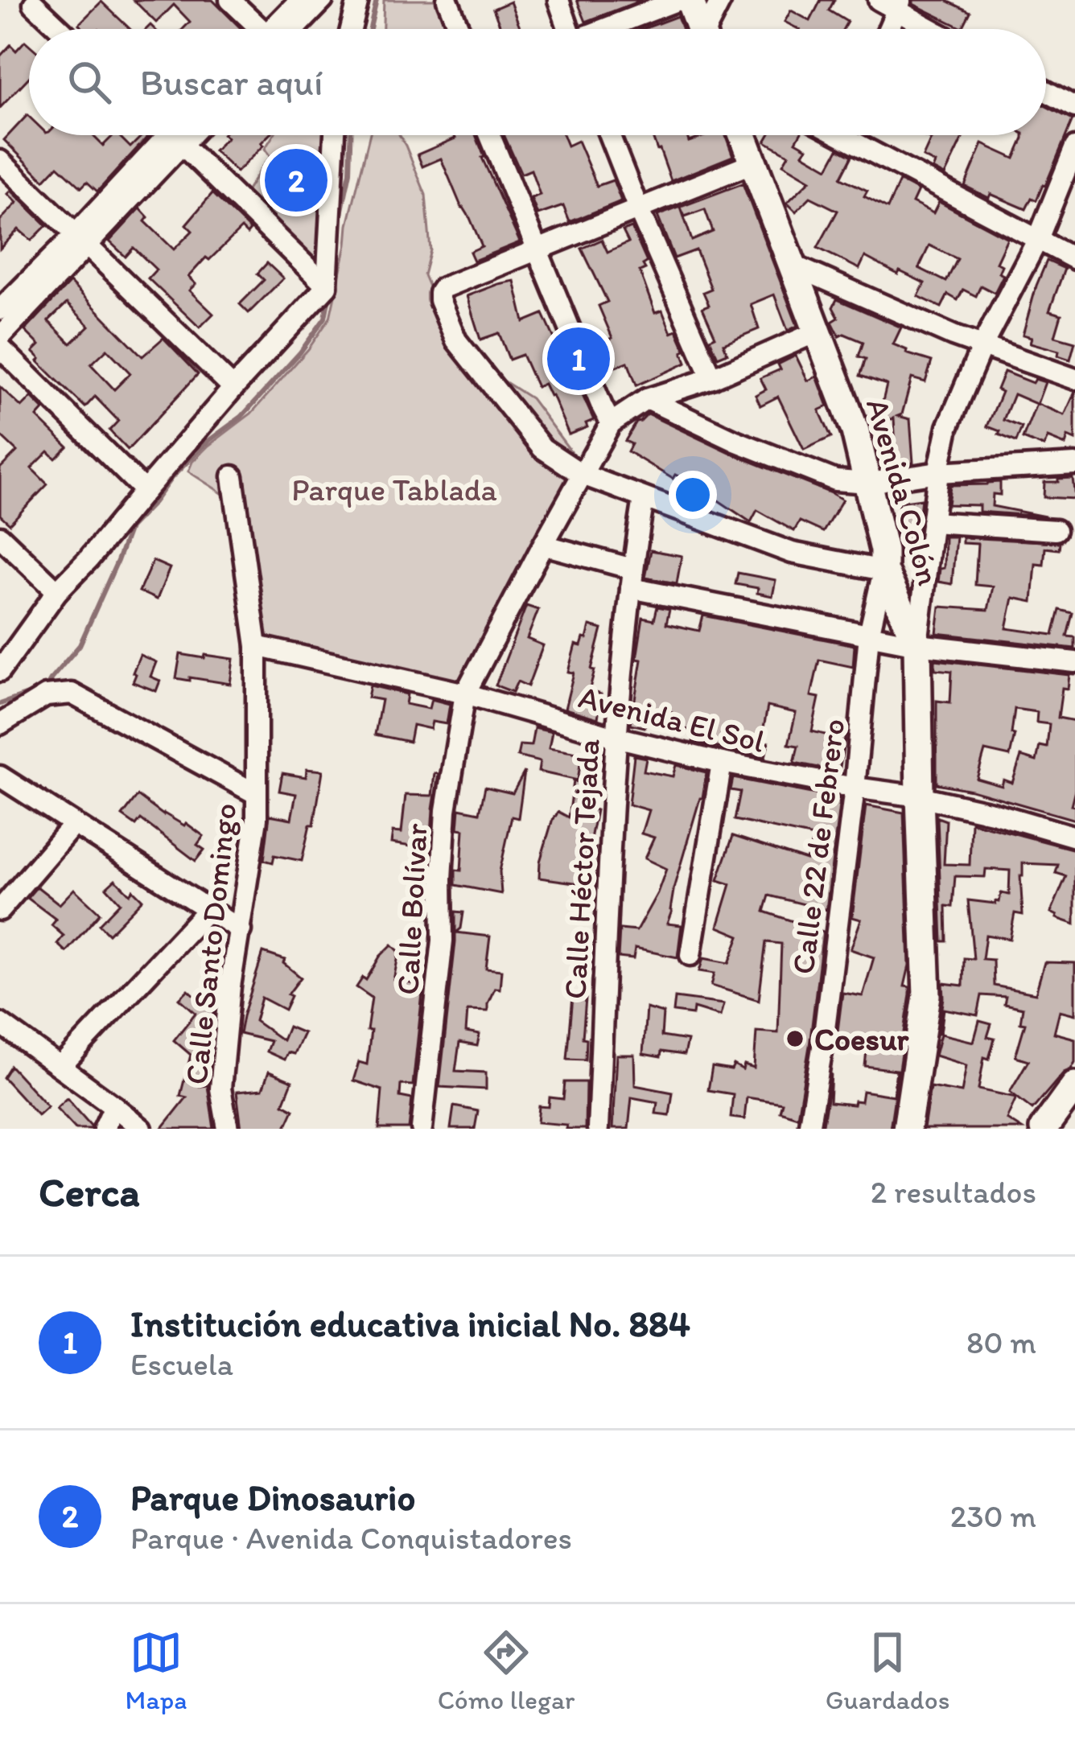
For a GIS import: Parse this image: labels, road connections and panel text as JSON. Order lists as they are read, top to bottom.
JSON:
{
  "streets": {
    "main road": ["Avenida Colón"],
    "street": [
      "Avenida El Sol",
      "Calle 22 de Febrero",
      "Calle Héctor Tejada",
      "Calle Bolívar",
      "Calle Santo Domingo"
    ]
  },
  "crossings": [
    ["Avenida Colón", "Avenida El Sol"],
    ["Avenida Colón", "Calle 22 de Febrero"],
    ["Avenida El Sol", "Calle 22 de Febrero"],
    ["Avenida El Sol", "Calle Héctor Tejada"],
    ["Avenida El Sol", "Calle Bolívar"],
    ["Avenida El Sol", "Calle Santo Domingo"]
  ],
  "parks": ["Parque Tablada"],
  "places": ["Coesur"],
  "page": {
    "search": "Buscar aquí",
    "pins": ["2", "1"],
    "heading": ["Cerca", "2 resultados"],
    "list": [
      {
        "mark": "1",
        "name": "Institución educativa inicial No. 884",
        "note": "Escuela",
        "value": "80 m"
      },
      {
        "mark": "2",
        "name": "Parque Dinosaurio",
        "note": "Parque · Avenida Conquistadores",
        "value": "230 m"
      }
    ],
    "nav": ["Mapa", "Cómo llegar", "Guardados"]
  }
}
